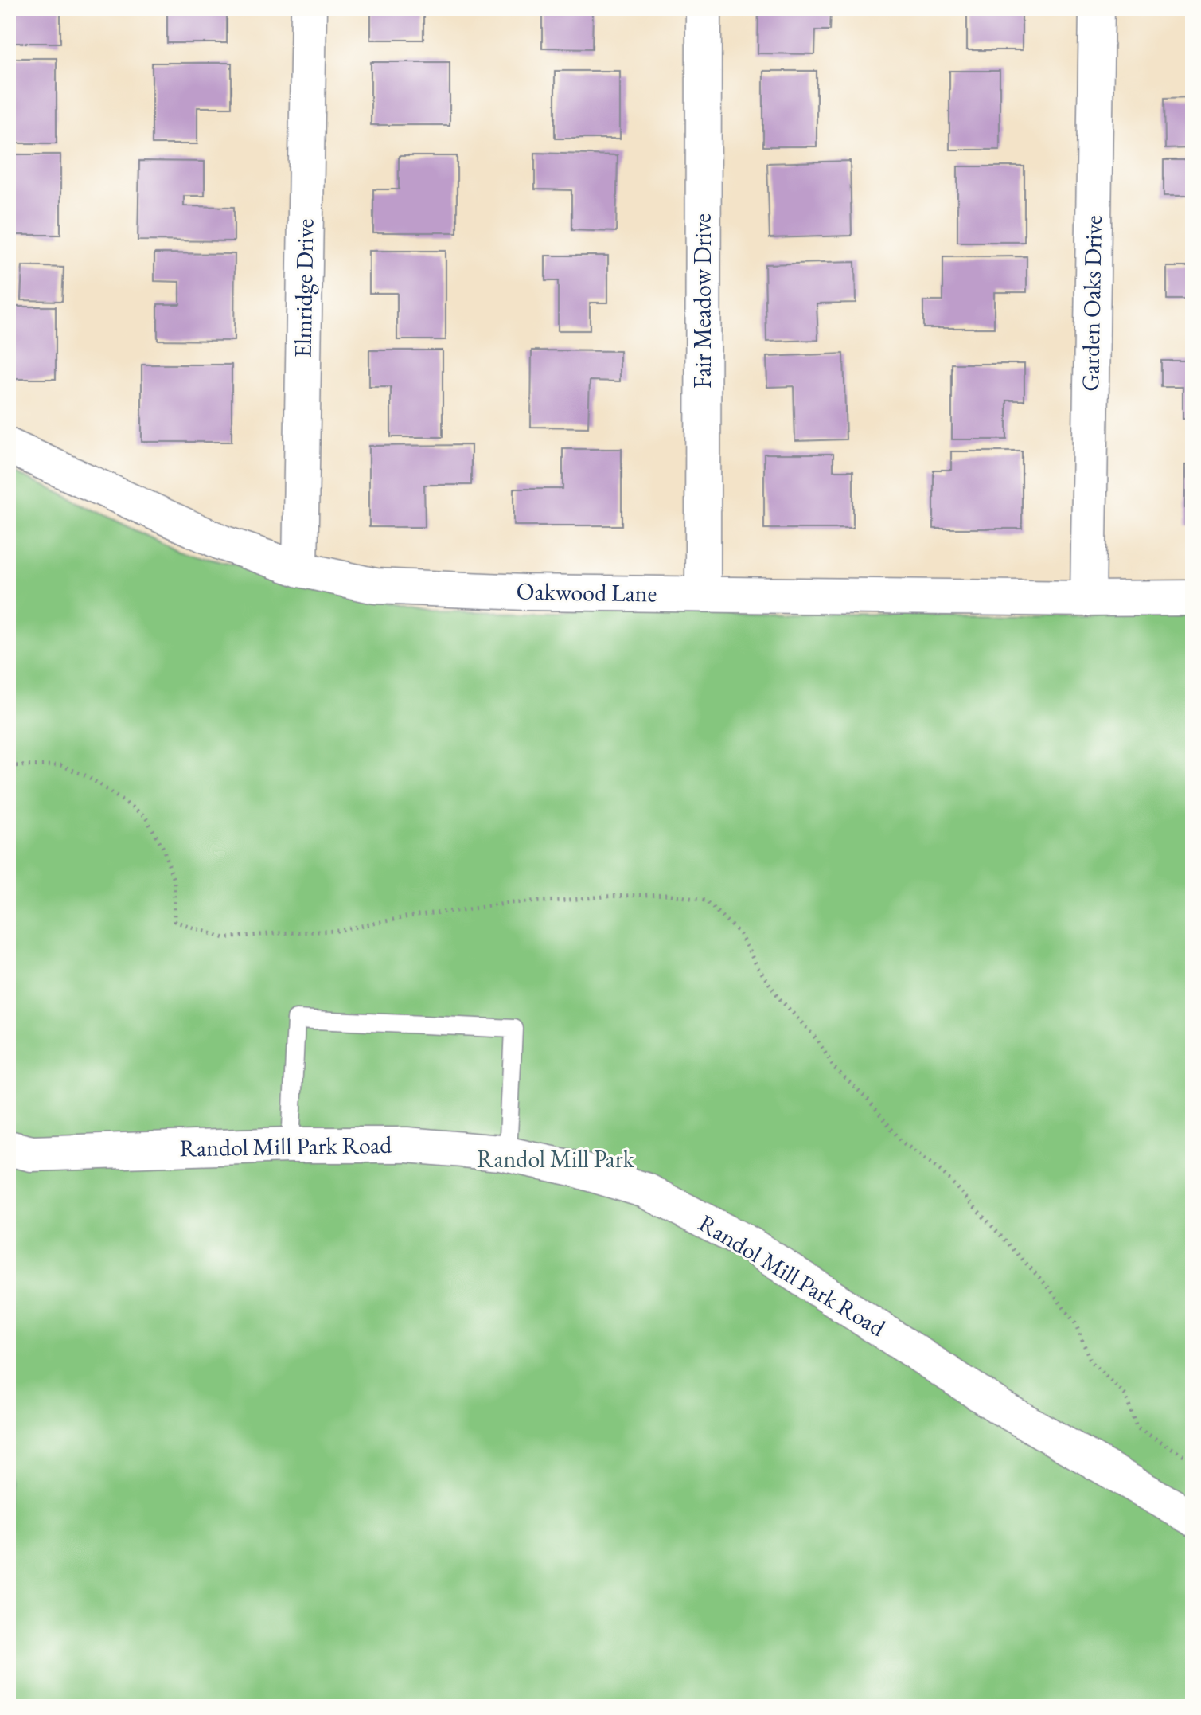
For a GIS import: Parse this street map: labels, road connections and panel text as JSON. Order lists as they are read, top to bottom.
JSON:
{
  "streets": {
    "street": [
      "Elmridge Drive",
      "Fair Meadow Drive",
      "Garden Oaks Drive",
      "Oakwood Lane",
      "Randol Mill Park Road"
    ]
  },
  "crossings": [
    ["Elmridge Drive", "Oakwood Lane"],
    ["Fair Meadow Drive", "Oakwood Lane"],
    ["Garden Oaks Drive", "Oakwood Lane"]
  ],
  "parks": ["Randol Mill Park"]
}
